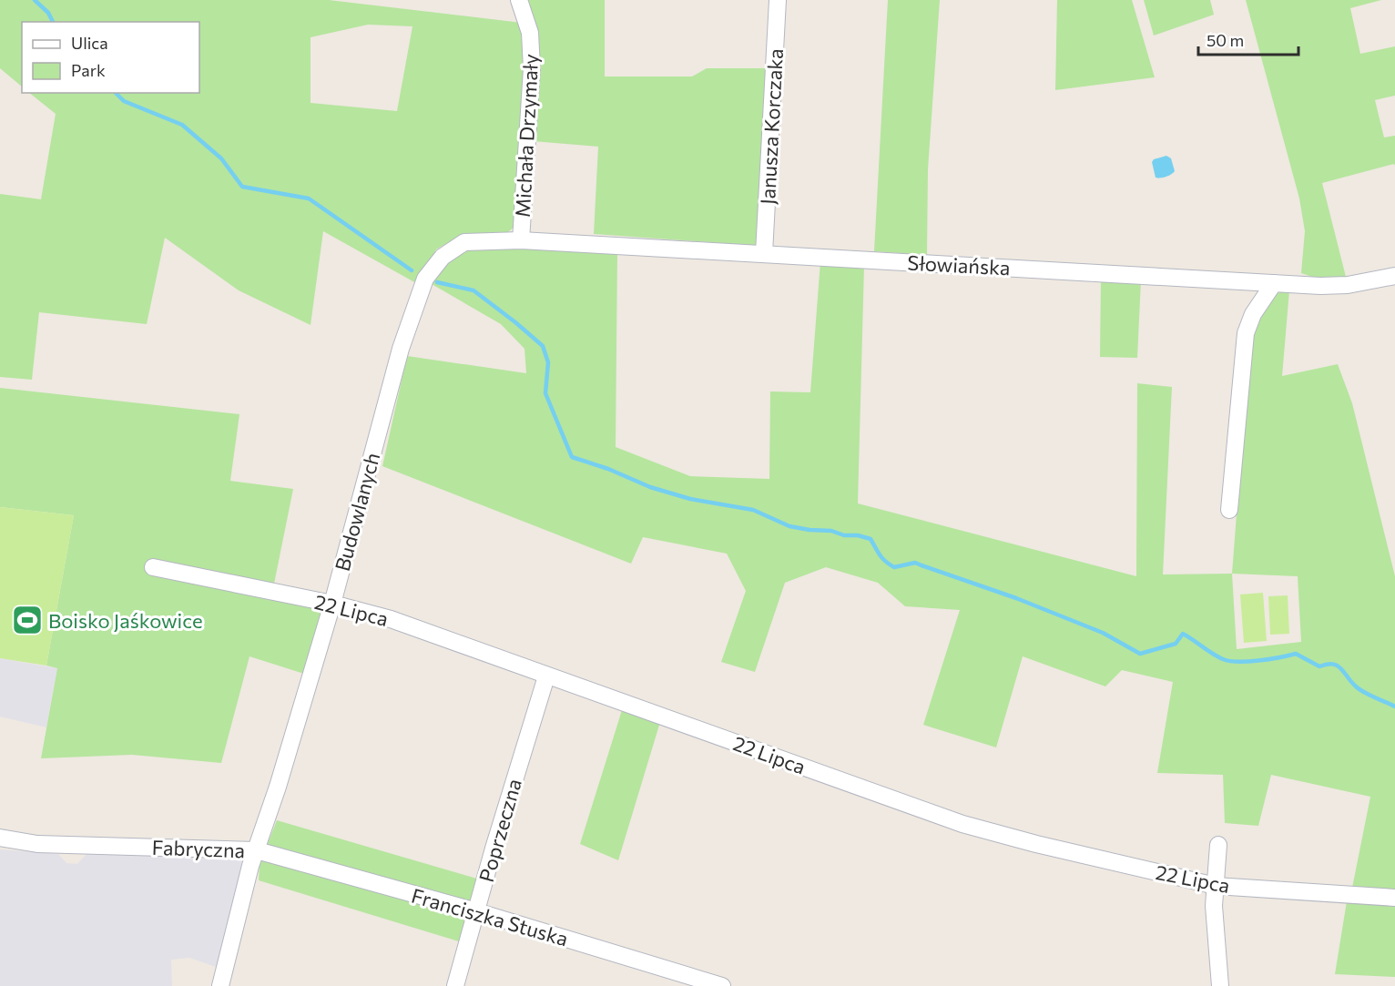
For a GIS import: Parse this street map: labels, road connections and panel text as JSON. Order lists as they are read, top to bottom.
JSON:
{
  "streets": {
    "street": [
      "Janusza Korczaka",
      "Michała Drzymały",
      "Słowiańska",
      "Budowlanych",
      "22 Lipca",
      "Poprzeczna",
      "Fabryczna",
      "Franciszka Stuska"
    ]
  },
  "crossings": [
    ["Janusza Korczaka", "Słowiańska"],
    ["Michała Drzymały", "Słowiańska"],
    ["Michała Drzymały", "Budowlanych"],
    ["Słowiańska", "Budowlanych"],
    ["Budowlanych", "22 Lipca"],
    ["Budowlanych", "Fabryczna"],
    ["Budowlanych", "Franciszka Stuska"],
    ["22 Lipca", "Poprzeczna"],
    ["Poprzeczna", "Franciszka Stuska"],
    ["Fabryczna", "Franciszka Stuska"]
  ],
  "places": {
    "sports": ["Boisko Jaśkowice"]
  },
  "legend": ["Ulica", "Park"],
  "scale_bar": "50 m"
}
